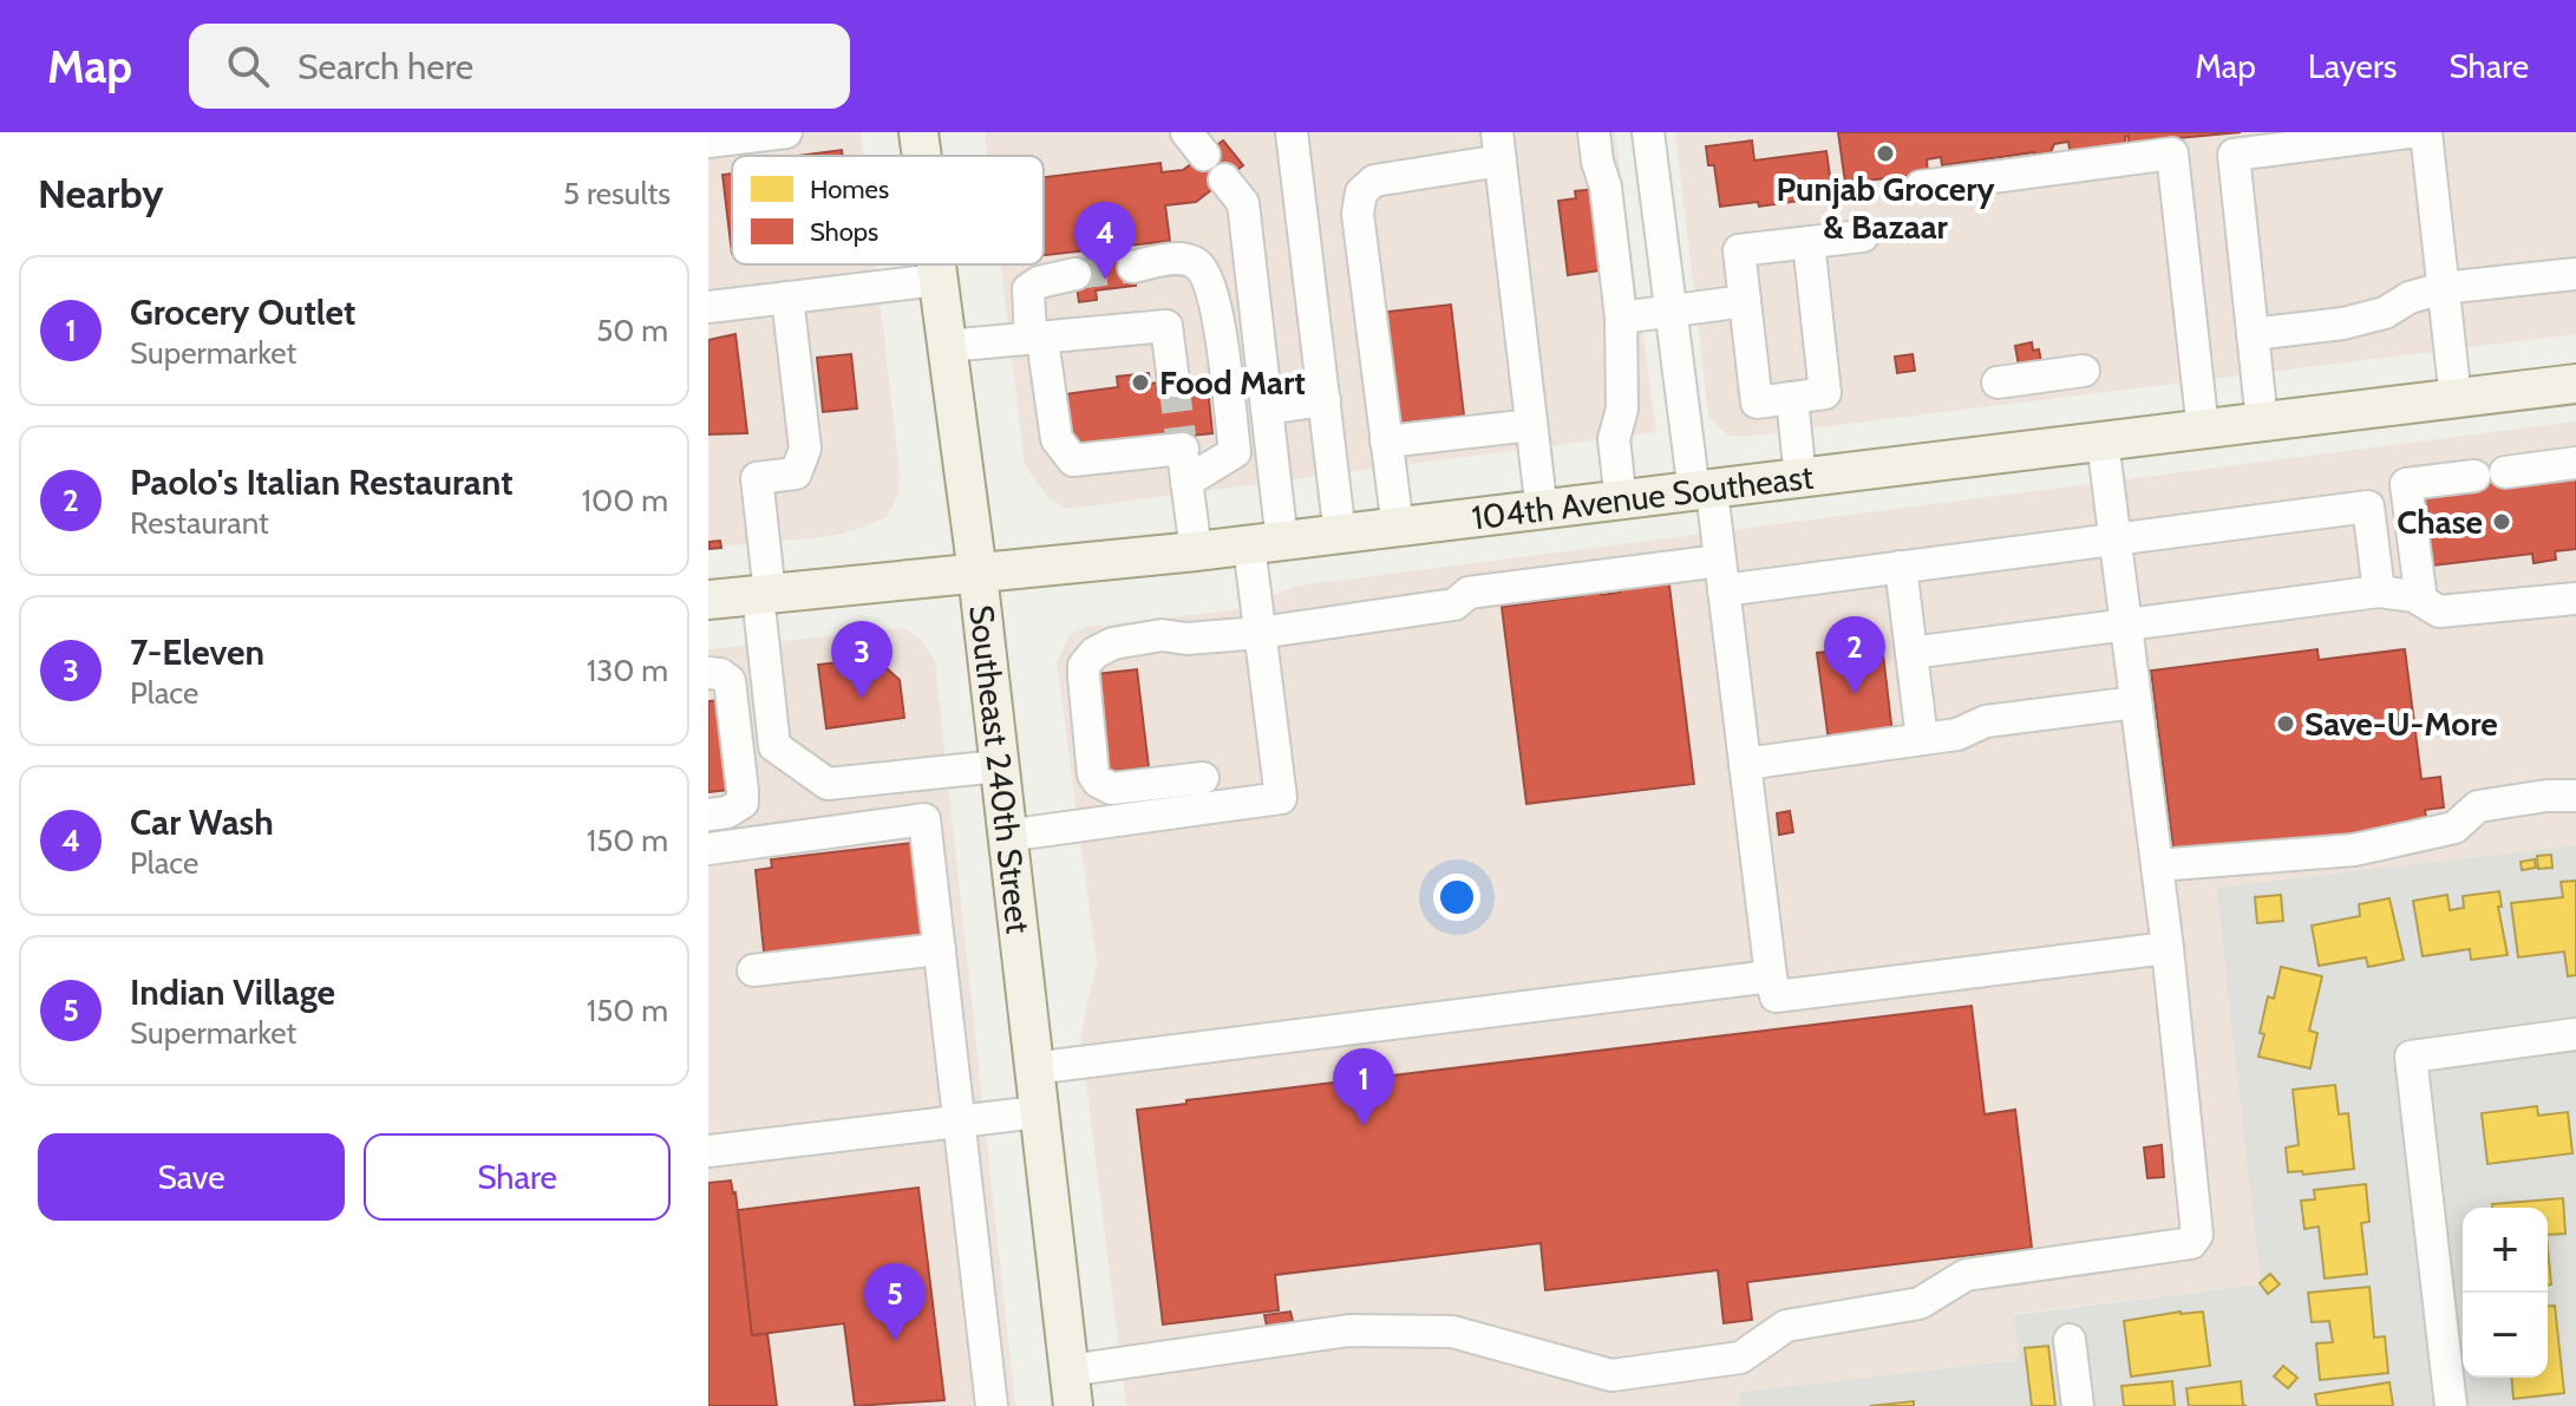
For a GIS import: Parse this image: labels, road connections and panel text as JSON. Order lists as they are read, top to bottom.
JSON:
{
  "streets": {
    "main road": ["104th Avenue Southeast", "Southeast 240th Street"]
  },
  "crossings": [
    ["104th Avenue Southeast", "Southeast 240th Street"]
  ],
  "places": [
    "Punjab Grocery & Bazaar",
    "Food Mart",
    "Chase",
    "Save-U-More"
  ],
  "legend": ["Homes", "Shops"],
  "page": {
    "header": "Map",
    "search": "Search here",
    "nav": ["Map", "Layers", "Share"],
    "heading": ["Nearby", "5 results"],
    "pins": [
      "4",
      "2",
      "3",
      "1",
      "5"
    ],
    "list": [
      {
        "mark": "1",
        "name": "Grocery Outlet",
        "note": "Supermarket",
        "value": "50 m"
      },
      {
        "mark": "2",
        "name": "Paolo's Italian Restaurant",
        "note": "Restaurant",
        "value": "100 m"
      },
      {
        "mark": "3",
        "name": "7-Eleven",
        "note": "Place",
        "value": "130 m"
      },
      {
        "mark": "4",
        "name": "Car Wash",
        "note": "Place",
        "value": "150 m"
      },
      {
        "mark": "5",
        "name": "Indian Village",
        "note": "Supermarket",
        "value": "150 m"
      }
    ],
    "buttons": ["Save", "Share"],
    "map_buttons": ["+", "−"]
  }
}
